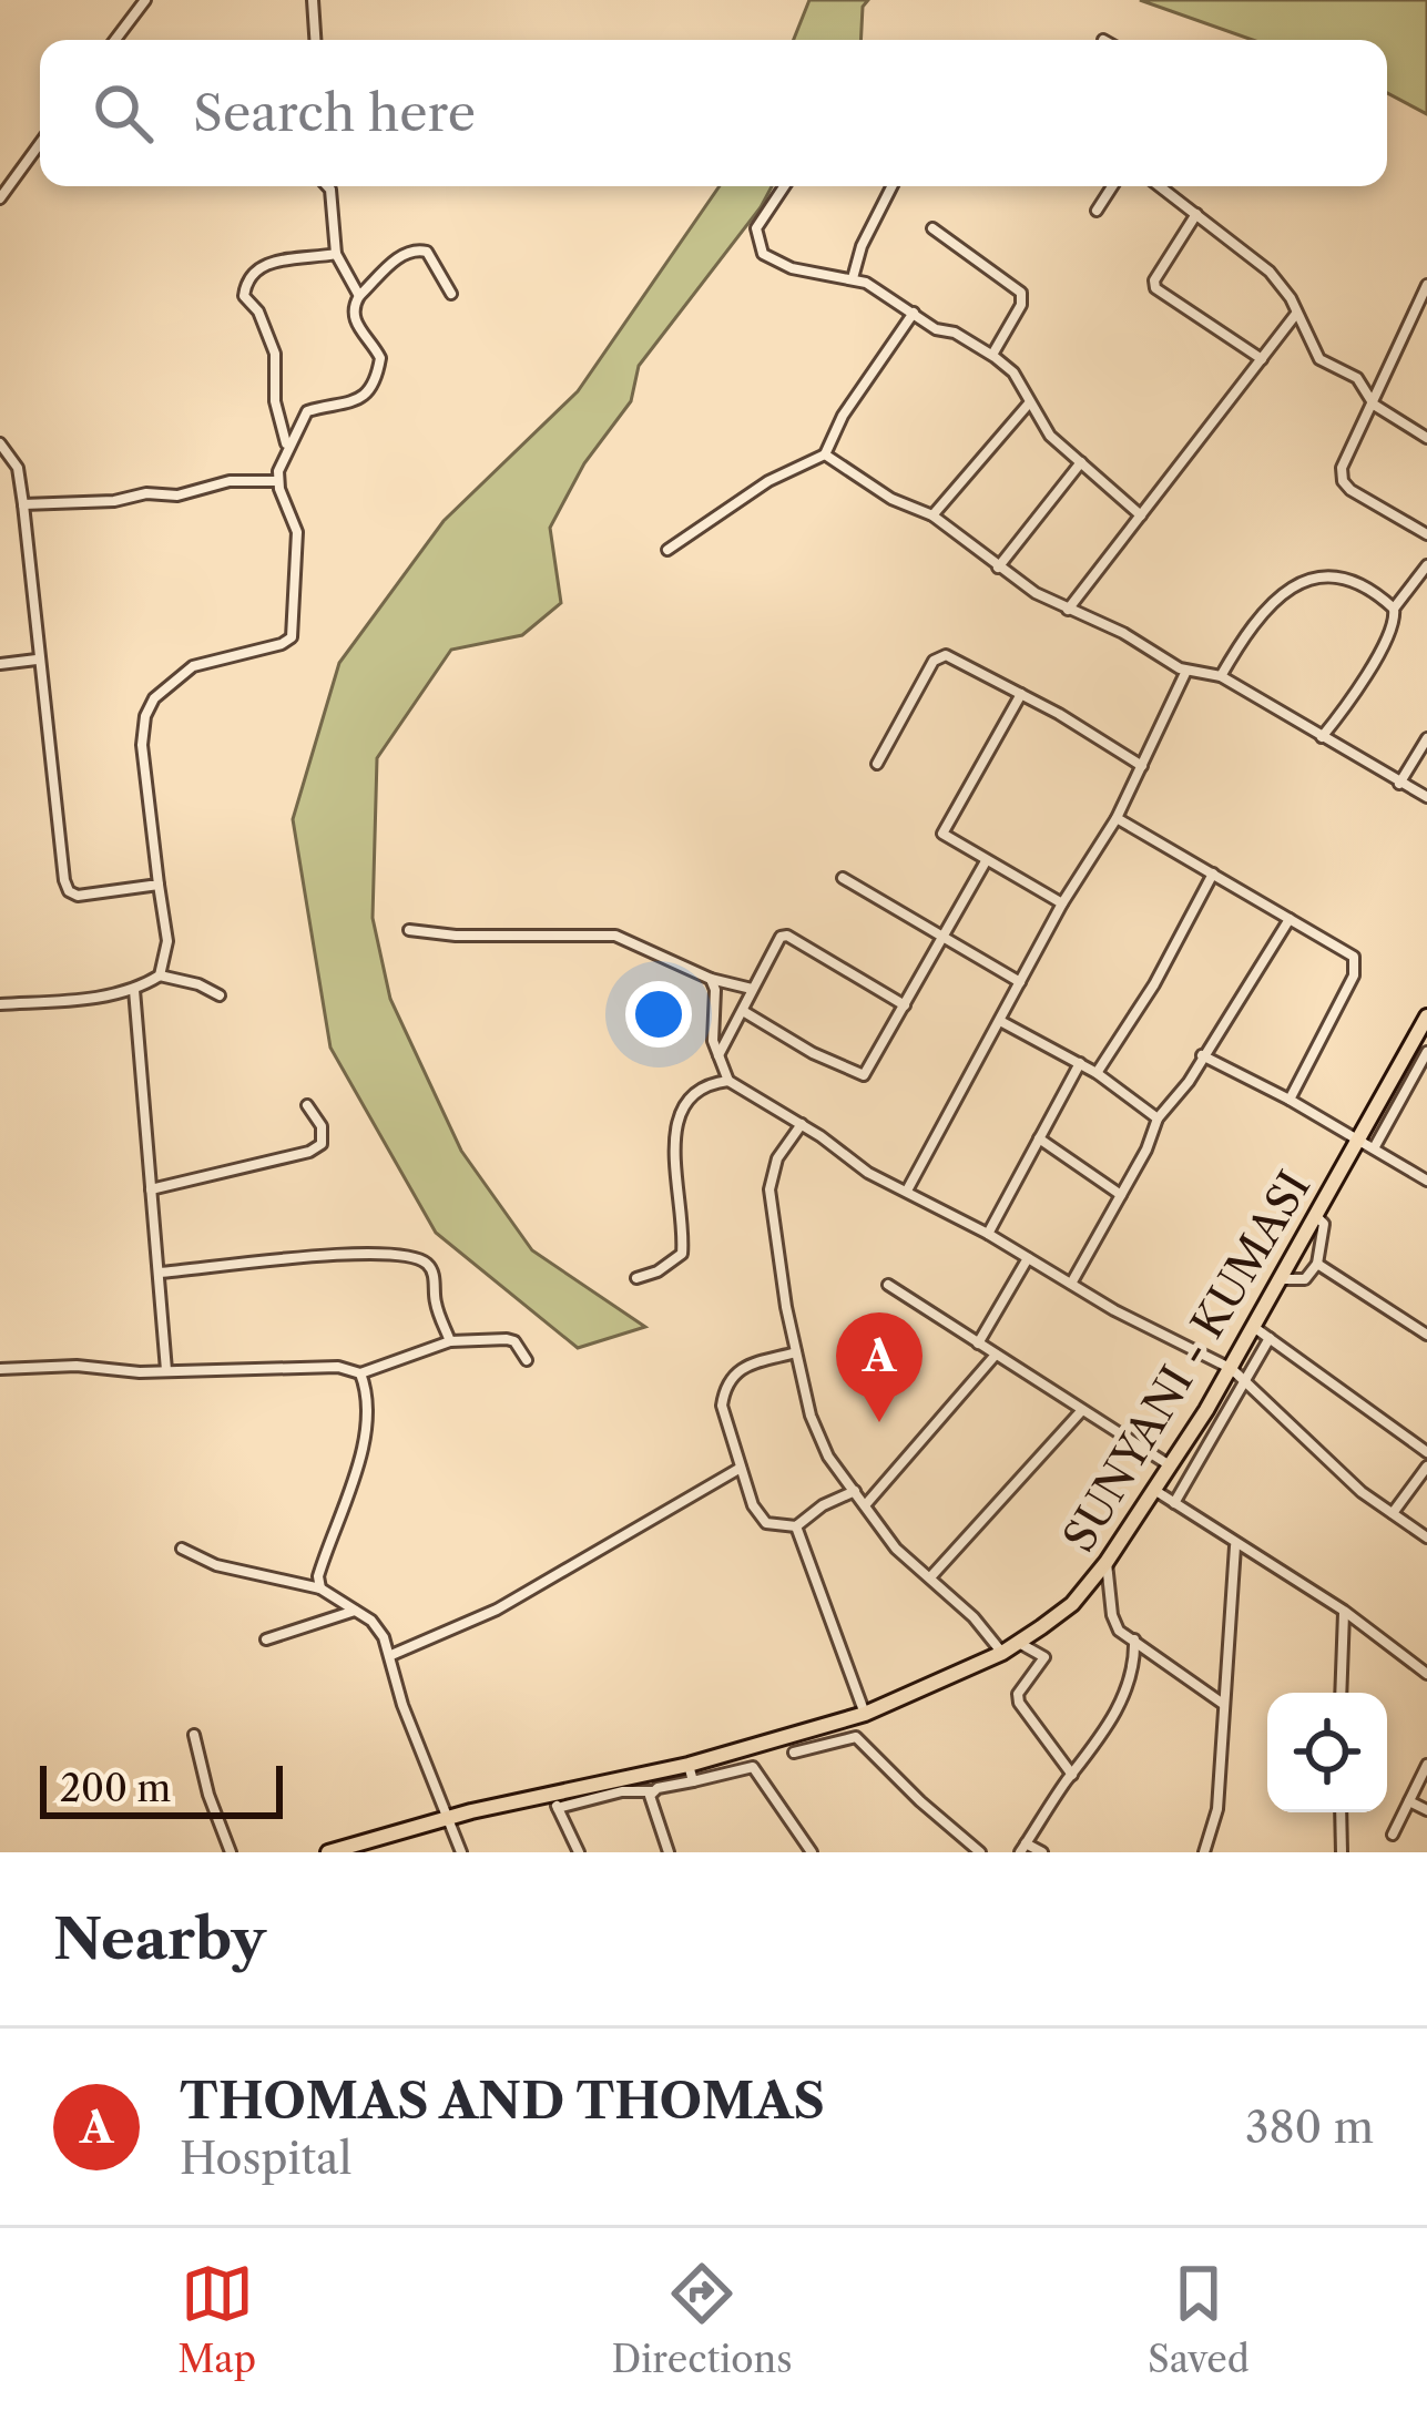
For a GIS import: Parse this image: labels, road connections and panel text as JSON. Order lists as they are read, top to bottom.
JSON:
{
  "streets": {
    "main road": ["SUNYANI - KUMASI"]
  },
  "scale_bar": "200 m",
  "page": {
    "search": "Search here",
    "pins": "A",
    "scale": "200 m",
    "heading": "Nearby",
    "list": [
      {
        "mark": "A",
        "name": "THOMAS AND THOMAS",
        "note": "Hospital",
        "value": "380 m"
      }
    ],
    "nav": ["Map", "Directions", "Saved"]
  }
}
